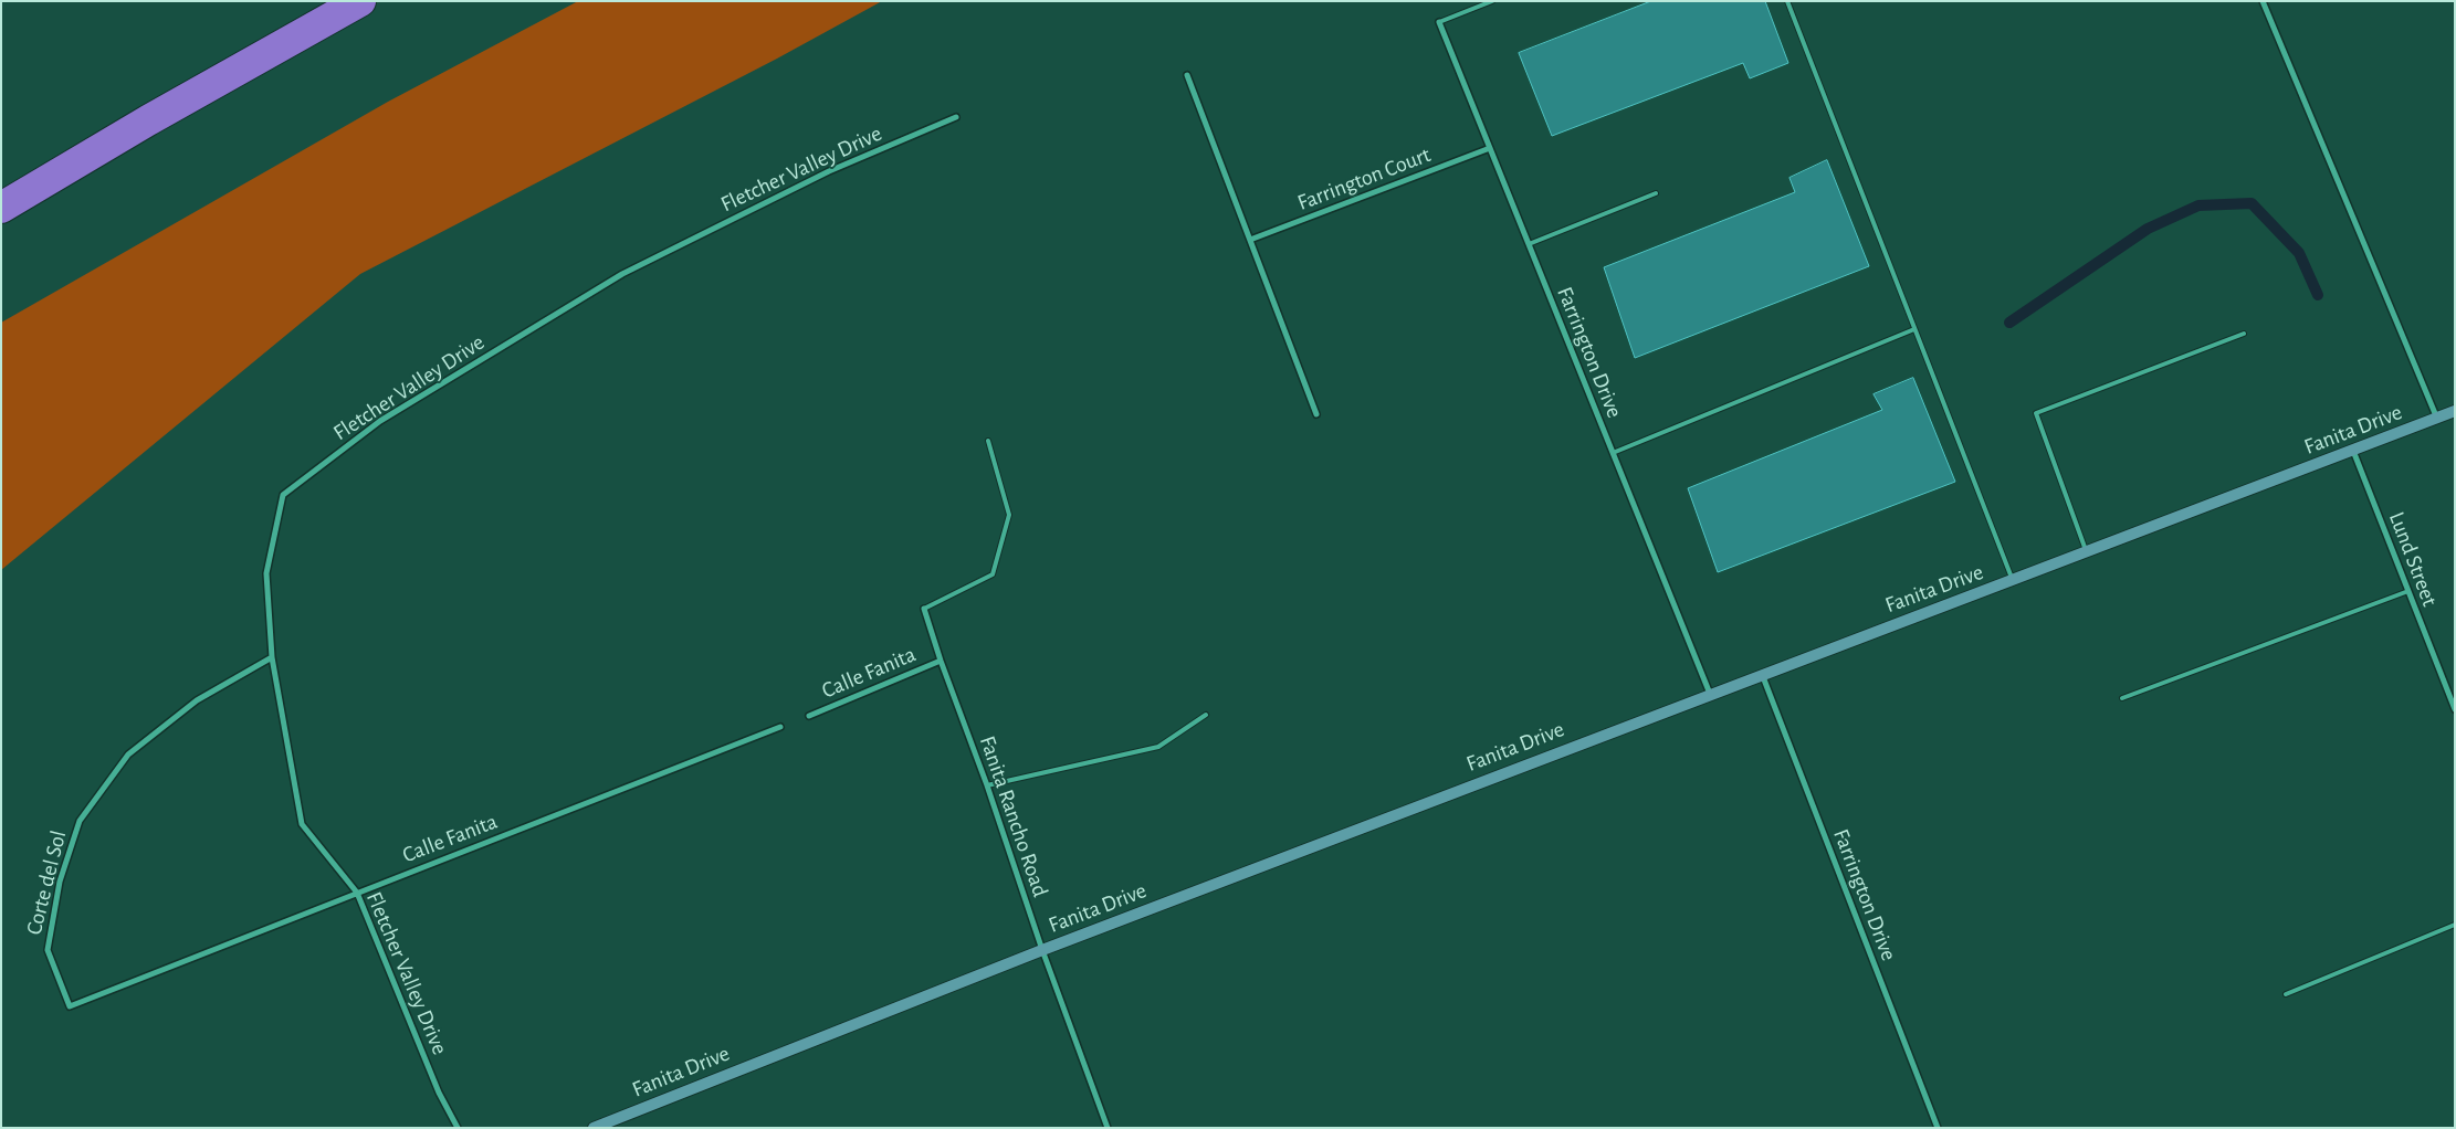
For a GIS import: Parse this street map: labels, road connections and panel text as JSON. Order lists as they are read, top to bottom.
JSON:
{
  "streets": {
    "main road": ["Fanita Drive"],
    "street": [
      "Fletcher Valley Drive",
      "Farrington Court",
      "Farrington Drive",
      "Lund Street",
      "Calle Fanita",
      "Fanita Rancho Road",
      "Corte del Sol"
    ]
  },
  "crossings": [
    ["Fletcher Valley Drive", "Calle Fanita"],
    ["Fletcher Valley Drive", "Corte del Sol"],
    ["Farrington Court", "Farrington Drive"],
    ["Farrington Drive", "Fanita Drive"],
    ["Fanita Drive", "Lund Street"],
    ["Fanita Drive", "Fanita Rancho Road"],
    ["Calle Fanita", "Fanita Rancho Road"],
    ["Calle Fanita", "Corte del Sol"]
  ]
}
